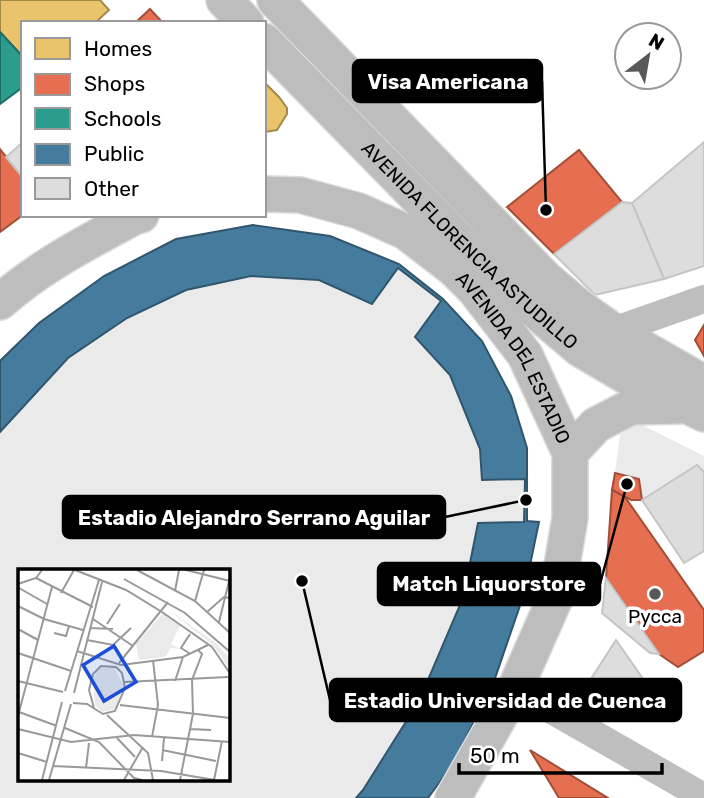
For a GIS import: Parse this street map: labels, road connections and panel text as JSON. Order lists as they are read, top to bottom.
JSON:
{
  "streets": {
    "main road": ["AVENIDA FLORENCIA ASTUDILLO", "AVENIDA DEL ESTADIO"]
  },
  "crossings": [
    ["AVENIDA FLORENCIA ASTUDILLO", "AVENIDA DEL ESTADIO"]
  ],
  "places": [
    "Visa Americana",
    "Match Liquorstore",
    "Estadio Alejandro Serrano Aguilar",
    "Estadio Universidad de Cuenca",
    "Pycca"
  ],
  "legend": [
    "Homes",
    "Shops",
    "Schools",
    "Public",
    "Other"
  ],
  "scale_bar": "50 m",
  "north": "top right"
}
